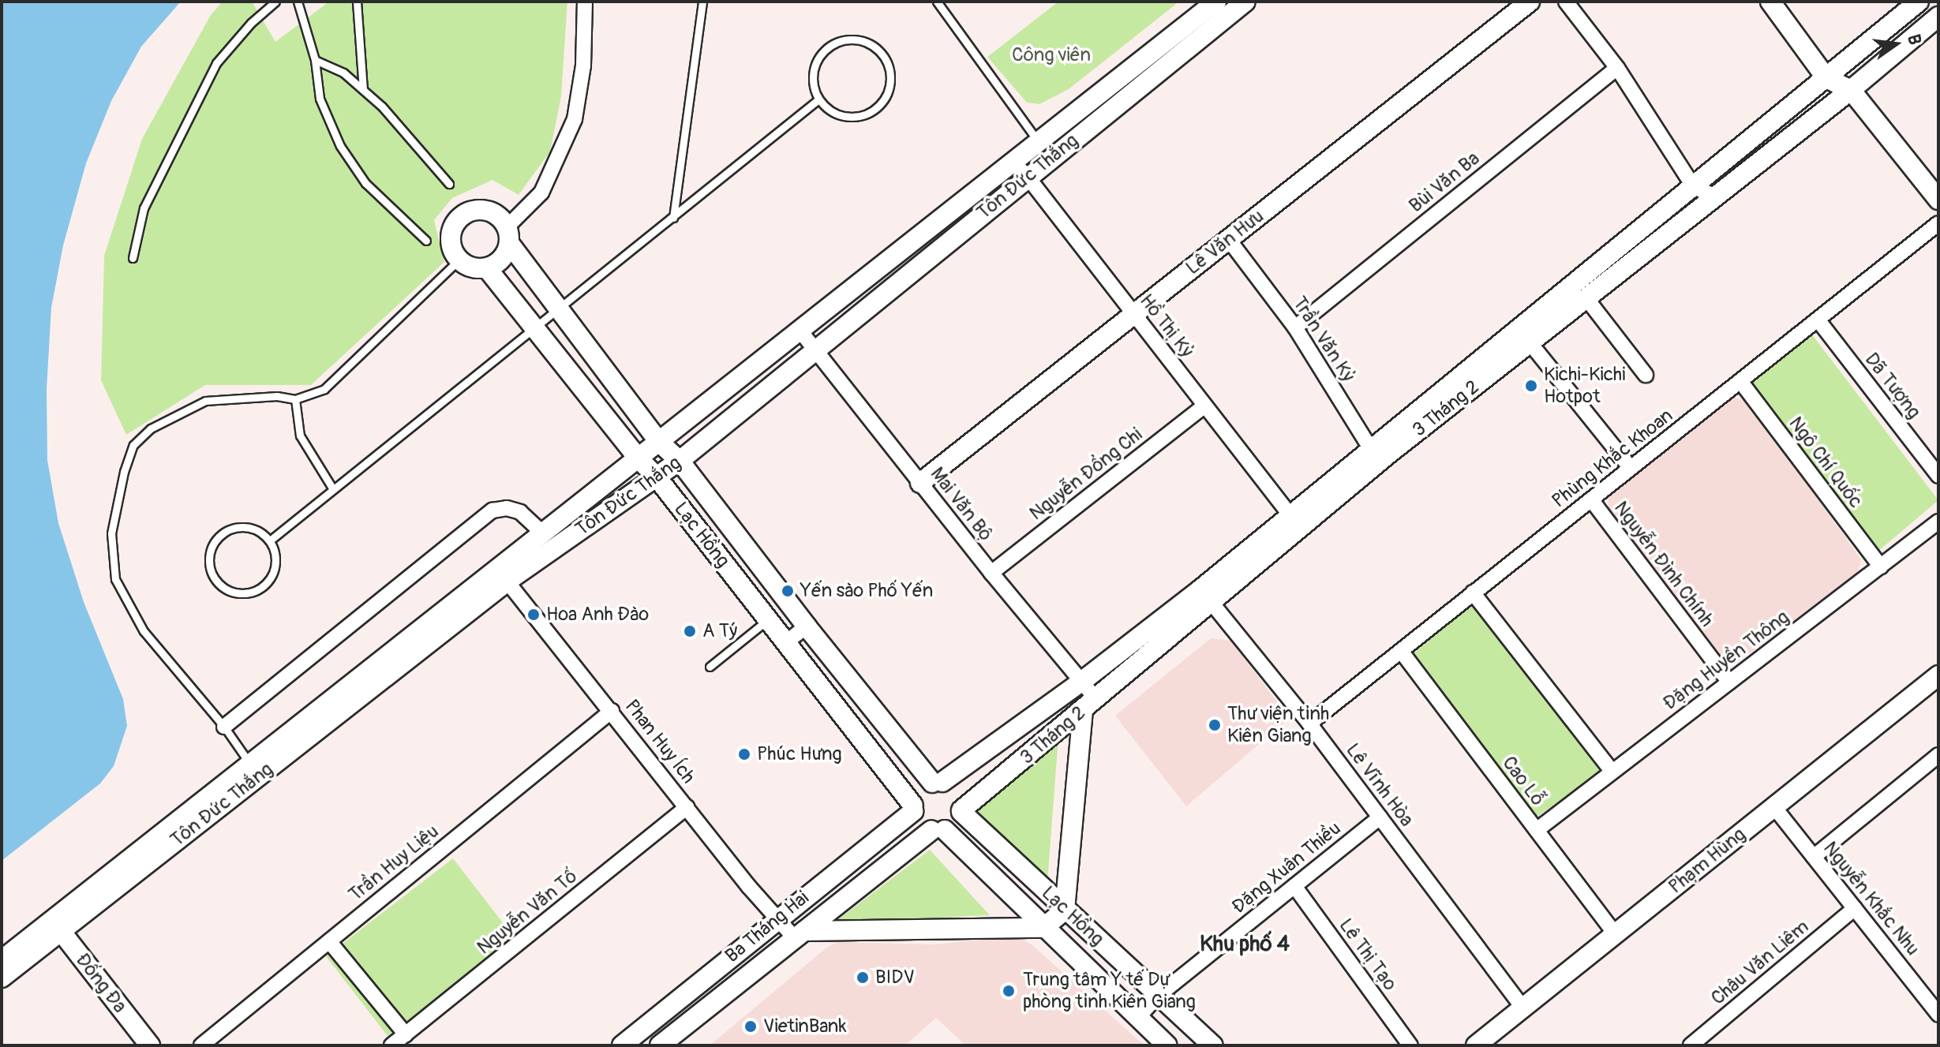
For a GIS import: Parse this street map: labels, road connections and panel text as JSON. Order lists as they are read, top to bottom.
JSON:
{
  "streets": {
    "street": [
      "Tôn Đức Thắng",
      "Bùi Văn Ba",
      "Lê Văn Hưu",
      "Hồ Thị Kỷ",
      "Trần Văn Kỷ",
      "Dã Tượng",
      "3 Tháng 2",
      "Phùng Khắc Khoan",
      "Ngô Chí Quốc",
      "Nguyễn Đổng Chi",
      "Mai Văn Bộ",
      "Lạc Hồng",
      "Nguyễn Đình Chính",
      "Đặng Huyền Thông",
      "Phan Huy Ích",
      "Cao Lỗ",
      "Lê Vĩnh Hòa",
      "Phạm Hùng",
      "Trần Huy Liệu",
      "Đặng Xuân Thiều",
      "Nguyễn Khắc Nhu",
      "Nguyễn Văn Tố",
      "Ba Tháng Hai",
      "Lê Thị Tạo",
      "Châu Văn Liêm",
      "Đống Đa"
    ]
  },
  "crossings": [
    ["Tôn Đức Thắng", "Hồ Thị Kỷ"],
    ["Tôn Đức Thắng", "Mai Văn Bộ"],
    ["Tôn Đức Thắng", "Lạc Hồng"],
    ["Tôn Đức Thắng", "Phan Huy Ích"],
    ["Tôn Đức Thắng", "Đống Đa"],
    ["Bùi Văn Ba", "Trần Văn Kỷ"],
    ["Lê Văn Hưu", "Hồ Thị Kỷ"],
    ["Lê Văn Hưu", "Trần Văn Kỷ"],
    ["Lê Văn Hưu", "Mai Văn Bộ"],
    ["Hồ Thị Kỷ", "3 Tháng 2"],
    ["Hồ Thị Kỷ", "Nguyễn Đổng Chi"],
    ["Trần Văn Kỷ", "3 Tháng 2"],
    ["Dã Tượng", "Phùng Khắc Khoan"],
    ["3 Tháng 2", "Mai Văn Bộ"],
    ["3 Tháng 2", "Lạc Hồng"],
    ["3 Tháng 2", "Lê Vĩnh Hòa"],
    ["3 Tháng 2", "Ba Tháng Hai"],
    ["Phùng Khắc Khoan", "Ngô Chí Quốc"],
    ["Phùng Khắc Khoan", "Nguyễn Đình Chính"],
    ["Phùng Khắc Khoan", "Cao Lỗ"],
    ["Phùng Khắc Khoan", "Lê Vĩnh Hòa"],
    ["Ngô Chí Quốc", "Đặng Huyền Thông"],
    ["Nguyễn Đổng Chi", "Mai Văn Bộ"],
    ["Lạc Hồng", "Đặng Xuân Thiều"],
    ["Lạc Hồng", "Ba Tháng Hai"],
    ["Nguyễn Đình Chính", "Đặng Huyền Thông"],
    ["Đặng Huyền Thông", "Cao Lỗ"],
    ["Phan Huy Ích", "Trần Huy Liệu"],
    ["Phan Huy Ích", "Nguyễn Văn Tố"],
    ["Phan Huy Ích", "Ba Tháng Hai"],
    ["Cao Lỗ", "Phạm Hùng"],
    ["Lê Vĩnh Hòa", "Phạm Hùng"],
    ["Lê Vĩnh Hòa", "Đặng Xuân Thiều"],
    ["Phạm Hùng", "Nguyễn Khắc Nhu"],
    ["Đặng Xuân Thiều", "Lê Thị Tạo"],
    ["Nguyễn Khắc Nhu", "Châu Văn Liêm"]
  ],
  "districts": ["Khu phố 4"],
  "parks": ["Công viên"],
  "places": [
    "Kichi-Kichi Hotpot",
    "Yến sào Phố Yến",
    "Hoa Anh Đào",
    "A Tý",
    "Thư viện tỉnh Kiên Giang",
    "Phúc Hưng",
    "BIDV",
    "Trung tâm Y tế Dự phòng tỉnh Kiên Giang",
    "VietinBank"
  ],
  "north": "right"
}
